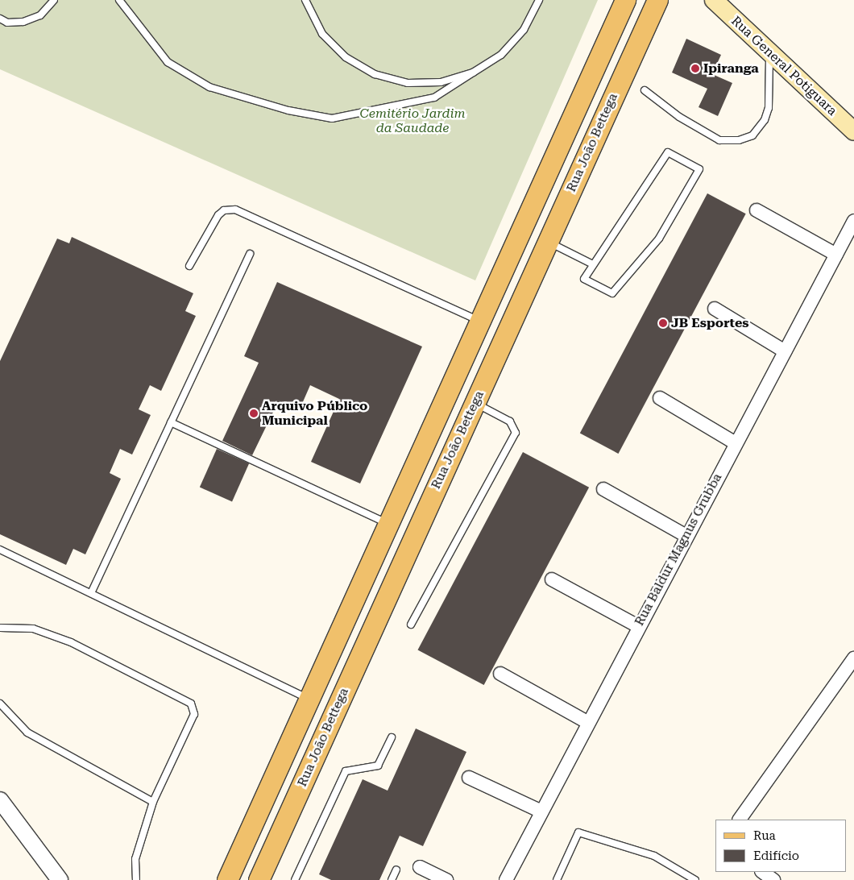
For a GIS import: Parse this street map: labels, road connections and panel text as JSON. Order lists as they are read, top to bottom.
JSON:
{
  "streets": {
    "main road": ["Rua General Potiguara", "Rua João Bettega"],
    "street": ["Rua Baldur Magnus Grubba"]
  },
  "parks": ["Cemitério Jardim da Saudade"],
  "places": ["Ipiranga", "JB Esportes", "Arquivo Público Municipal"],
  "legend": ["Rua", "Edifício"]
}
